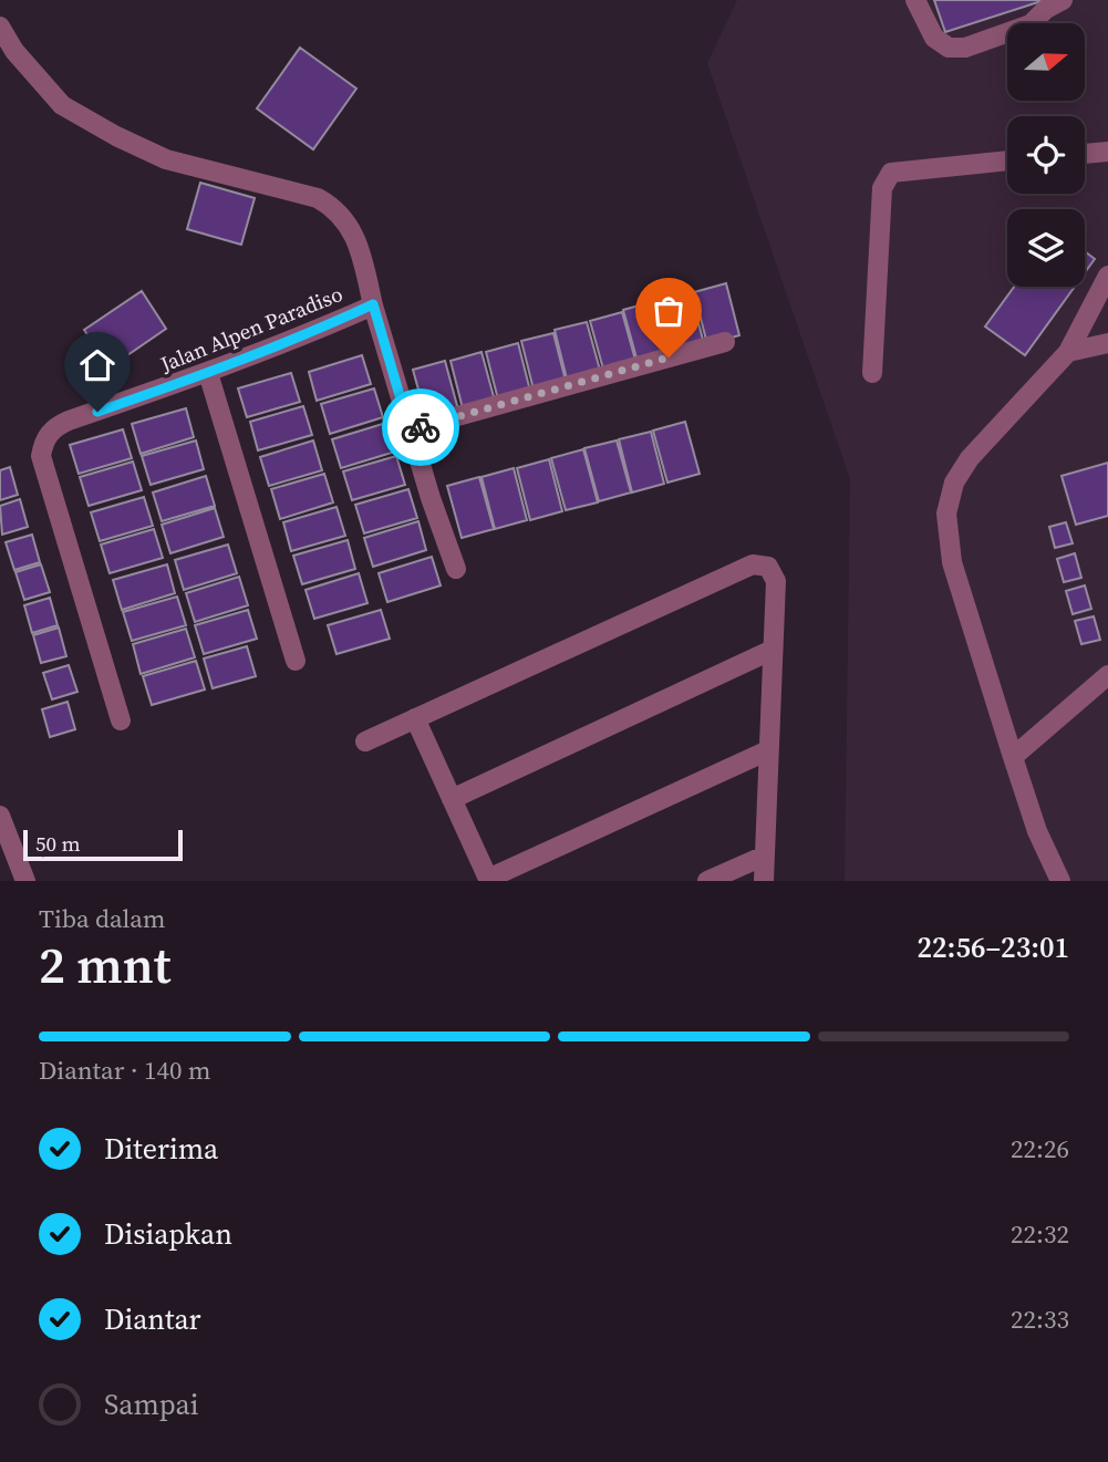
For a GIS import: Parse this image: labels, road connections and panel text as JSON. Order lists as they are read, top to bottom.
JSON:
{
  "streets": {
    "street": ["Jalan Alpen Paradiso"]
  },
  "scale_bar": "50 m",
  "north": "right",
  "page": {
    "scale": "50 m",
    "heading": ["2 mnt", "Tiba dalam", "22:56–23:01"],
    "bar": "Diantar · 140 m",
    "list": [
      ["Diterima", "22:26"],
      ["Disiapkan", "22:32"],
      ["Diantar", "22:33"],
      "Sampai"
    ]
  }
}
